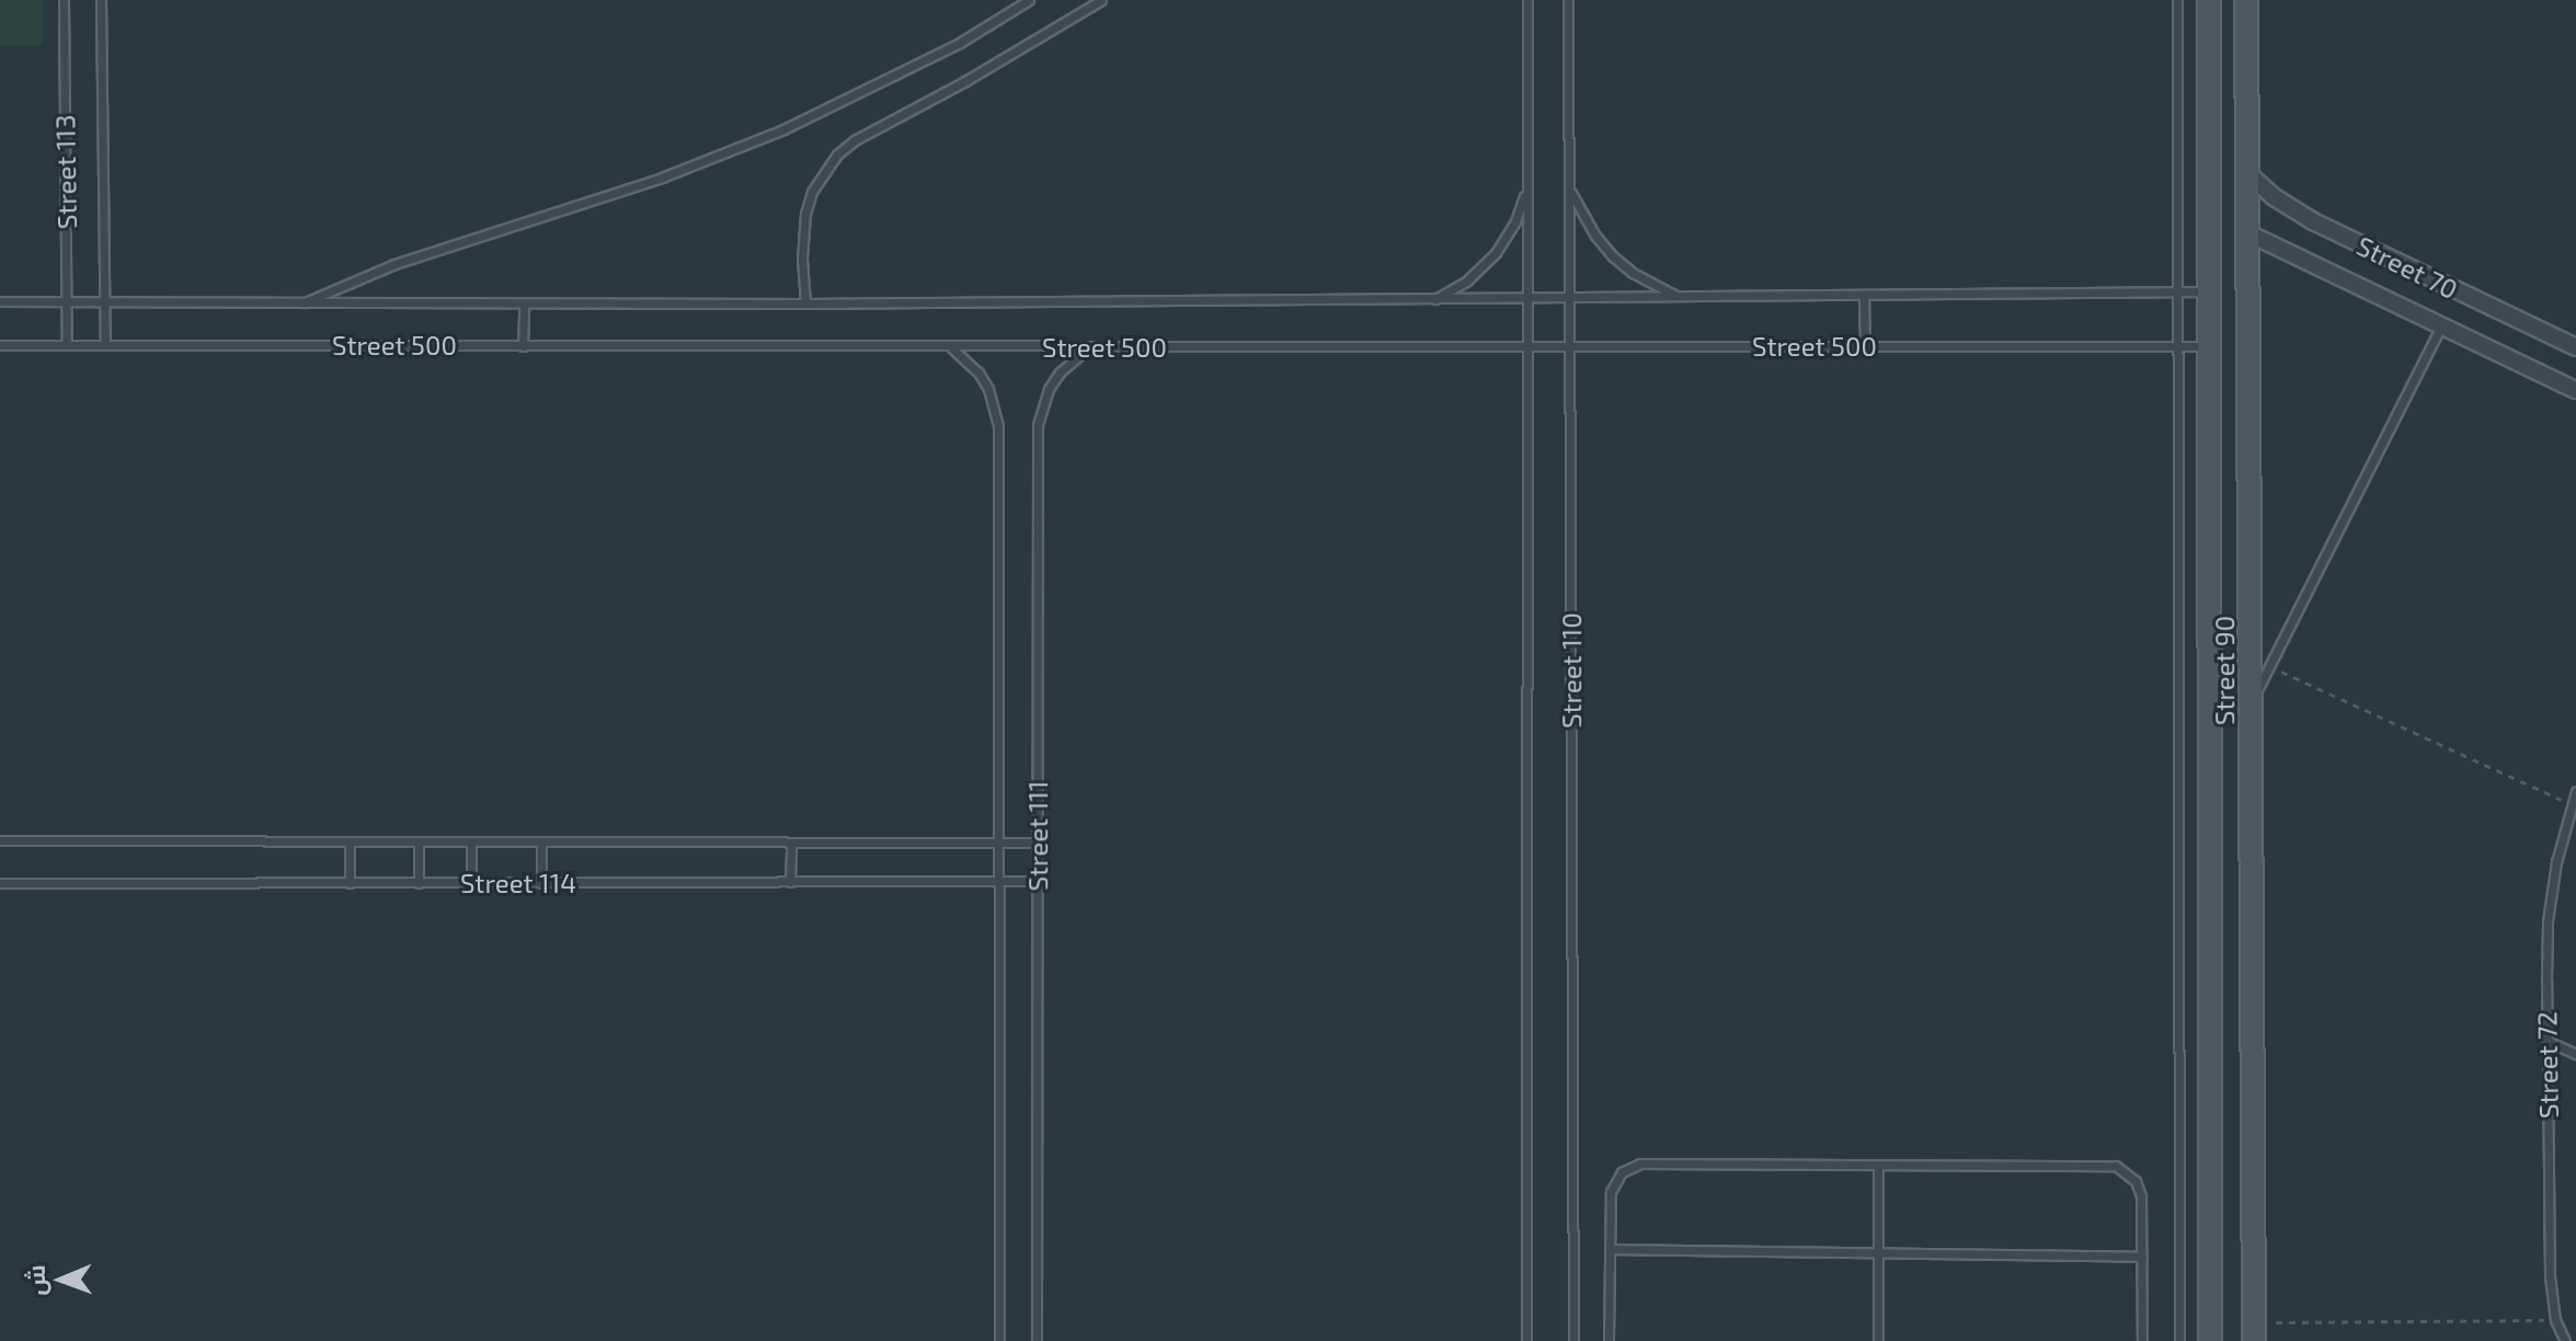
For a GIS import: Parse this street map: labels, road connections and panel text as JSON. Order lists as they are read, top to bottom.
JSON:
{
  "streets": {
    "street": ["Street 70", "Street 90"],
    "lane": [
      "Street 113",
      "Street 500",
      "Street 110",
      "Street 111",
      "Street 114",
      "Street 72"
    ]
  },
  "crossings": [
    ["Street 113", "Street 500"],
    ["Street 70", "Street 90"],
    ["Street 500", "Street 110"],
    ["Street 500", "Street 90"],
    ["Street 500", "Street 111"],
    ["Street 111", "Street 114"]
  ],
  "north": "left"
}
